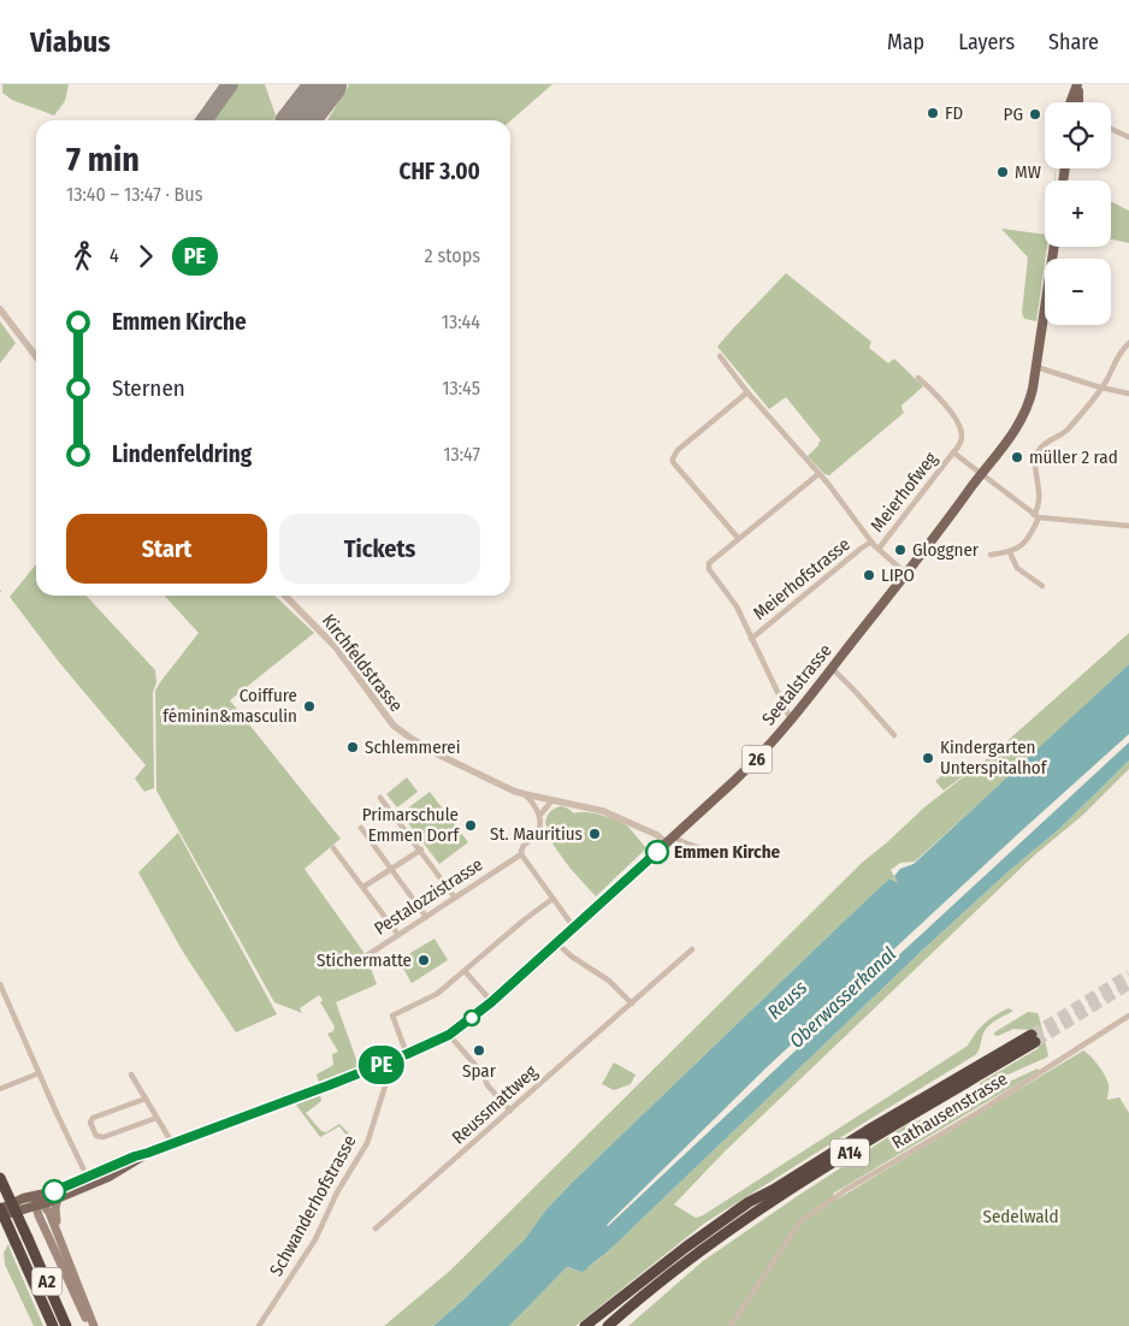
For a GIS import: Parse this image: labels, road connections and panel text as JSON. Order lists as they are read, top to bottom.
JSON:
{
  "streets": {
    "highway": ["A14", "A2"],
    "main road": ["Seetalstrasse", "26"],
    "street": [
      "Meierhofweg",
      "Meierhofstrasse",
      "Kirchfeldstrasse",
      "Pestalozzistrasse",
      "Reussmattweg",
      "Rathausenstrasse",
      "Schwanderhofstrasse"
    ]
  },
  "crossings": [
    ["Meierhofweg", "Meierhofstrasse"],
    ["Meierhofstrasse", "Seetalstrasse"],
    ["Kirchfeldstrasse", "Seetalstrasse"],
    ["Seetalstrasse", "Schwanderhofstrasse"],
    ["Seetalstrasse", "A2"]
  ],
  "water": ["Oberwasserkanal", "Reuss"],
  "parks": ["Sedelwald"],
  "places": [
    "FD",
    "PG",
    "MW",
    "müller 2 rad",
    "Gloggner",
    "LIPO",
    "Coiffure féminin&masculin",
    "Schlemmerei",
    "Kindergarten Unterspitalhof",
    "Primarschule Emmen Dorf",
    "St. Mauritius",
    "Emmen Kirche",
    "Stichermatte",
    "Spar"
  ],
  "lines": ["bus line PE"],
  "page": {
    "header": "Viabus",
    "nav": ["Map", "Layers", "Share"],
    "on_map": "PE",
    "map_buttons": ["+", "−"],
    "heading": ["7 min", "13:40 – 13:47 · Bus", "CHF 3.00"],
    "legs": ["4", "PE", "2 stops"],
    "list": [
      {
        "name": "Emmen Kirche",
        "value": "13:44"
      },
      {
        "name": "Sternen",
        "value": "13:45"
      },
      {
        "name": "Lindenfeldring",
        "value": "13:47"
      }
    ],
    "buttons": ["Start", "Tickets"]
  }
}
